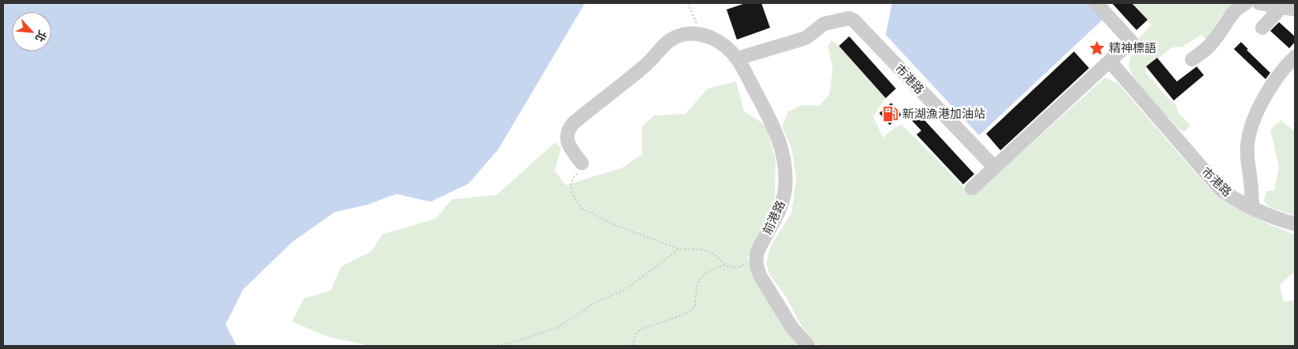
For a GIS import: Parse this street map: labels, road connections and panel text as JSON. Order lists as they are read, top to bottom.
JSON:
{
  "streets": {
    "street": ["市港路", "前港路"]
  },
  "crossings": [
    ["市港路", "前港路"]
  ],
  "places": {
    "place": ["精神標語"],
    "fuel station": ["新湖漁港加油站"]
  },
  "north": "bottom right"
}
